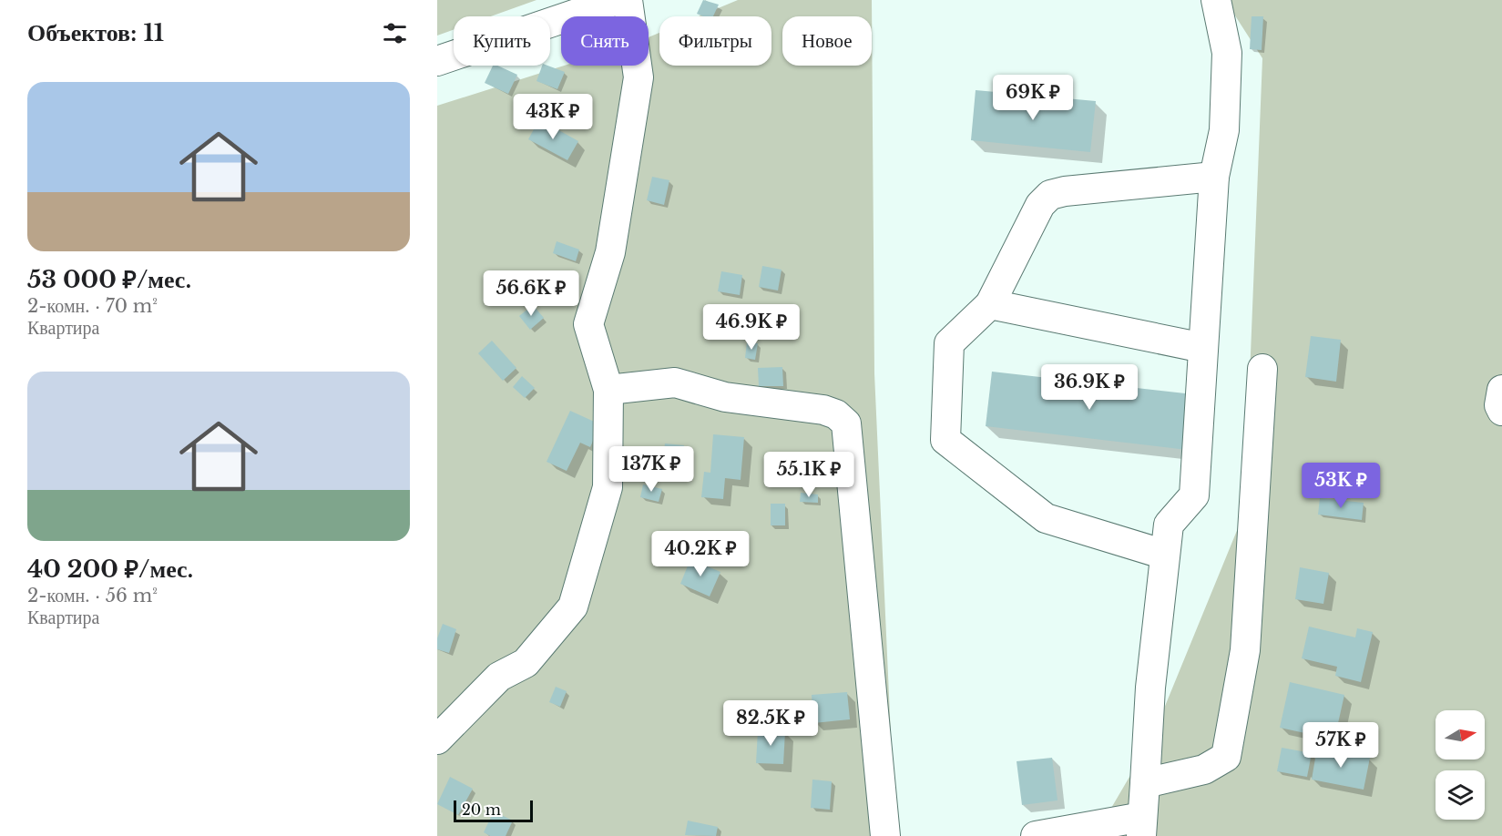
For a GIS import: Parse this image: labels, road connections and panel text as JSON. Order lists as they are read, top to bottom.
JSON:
{
  "scale_bar": "20 m",
  "north": "right",
  "page": {
    "heading": "Объектов: 11",
    "chip": [
      "Купить",
      "Снять",
      "Фильтры",
      "Новое"
    ],
    "list": [
      {
        "name": "53 000 ₽/мес.",
        "note": "2-комн. · 70 m² · Квартира"
      },
      {
        "name": "40 200 ₽/мес.",
        "note": "2-комн. · 56 m² · Квартира"
      }
    ],
    "price": [
      "69K ₽",
      "43K ₽",
      "56.6K ₽",
      "46.9K ₽",
      "36.9K ₽",
      "137K ₽",
      "55.1K ₽",
      "53K ₽",
      "40.2K ₽",
      "82.5K ₽",
      "57K ₽"
    ],
    "scale": "20 m"
  }
}
